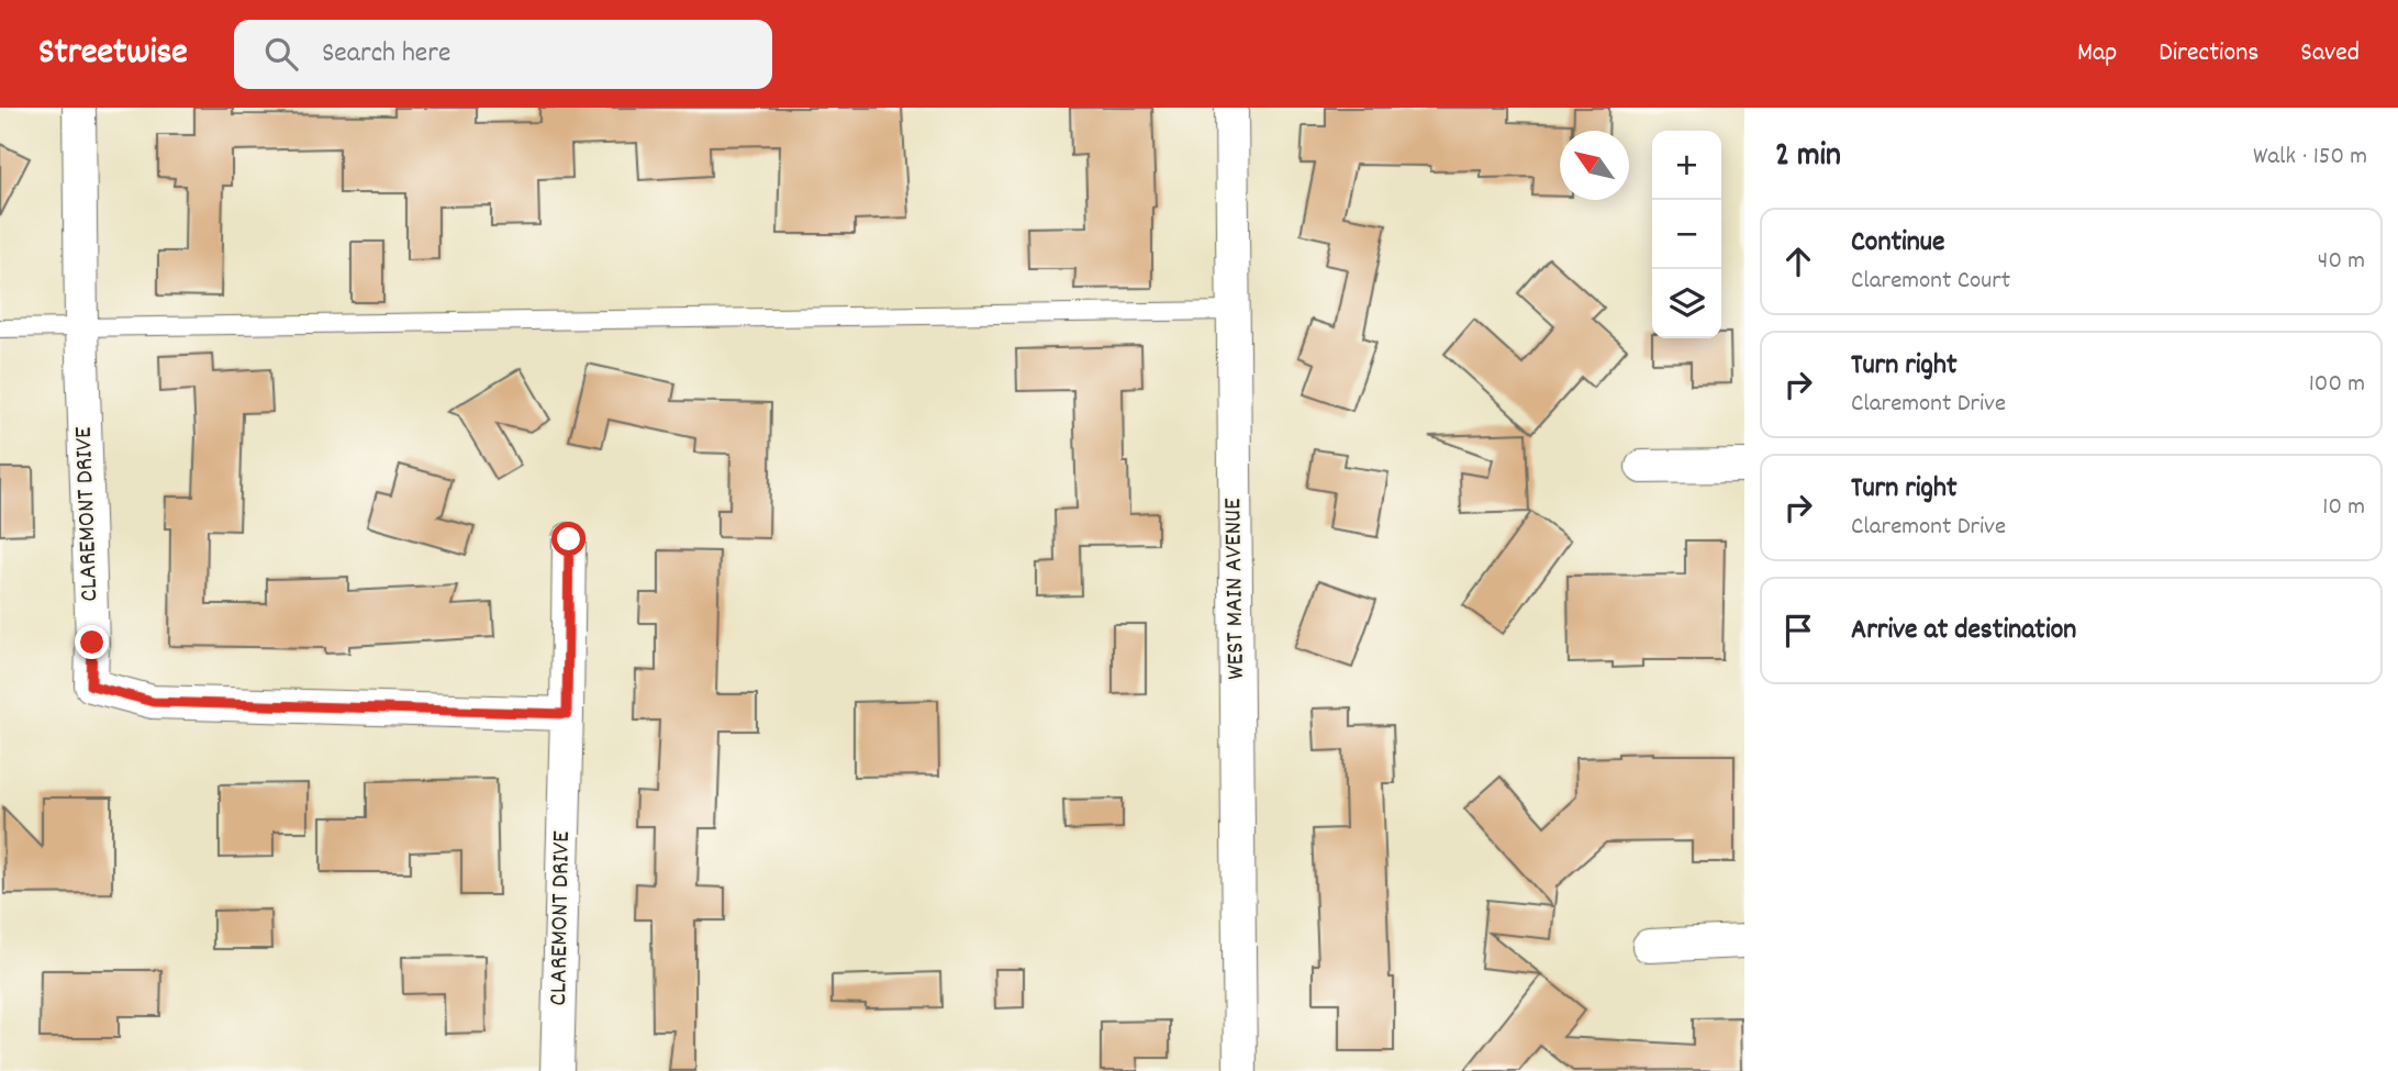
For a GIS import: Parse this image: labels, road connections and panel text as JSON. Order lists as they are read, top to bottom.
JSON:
{
  "streets": {
    "street": ["CLAREMONT DRIVE", "WEST MAIN AVENUE"]
  },
  "north": "top left",
  "page": {
    "header": "Streetwise",
    "search": "Search here",
    "nav": ["Map", "Directions", "Saved"],
    "heading": ["2 min", "Walk · 150 m"],
    "map_buttons": ["+", "−"],
    "list": [
      ["Continue", "Claremont Court", "40 m"],
      ["Turn right", "Claremont Drive", "100 m"],
      ["Turn right", "Claremont Drive", "10 m"],
      "Arrive at destination"
    ]
  }
}
